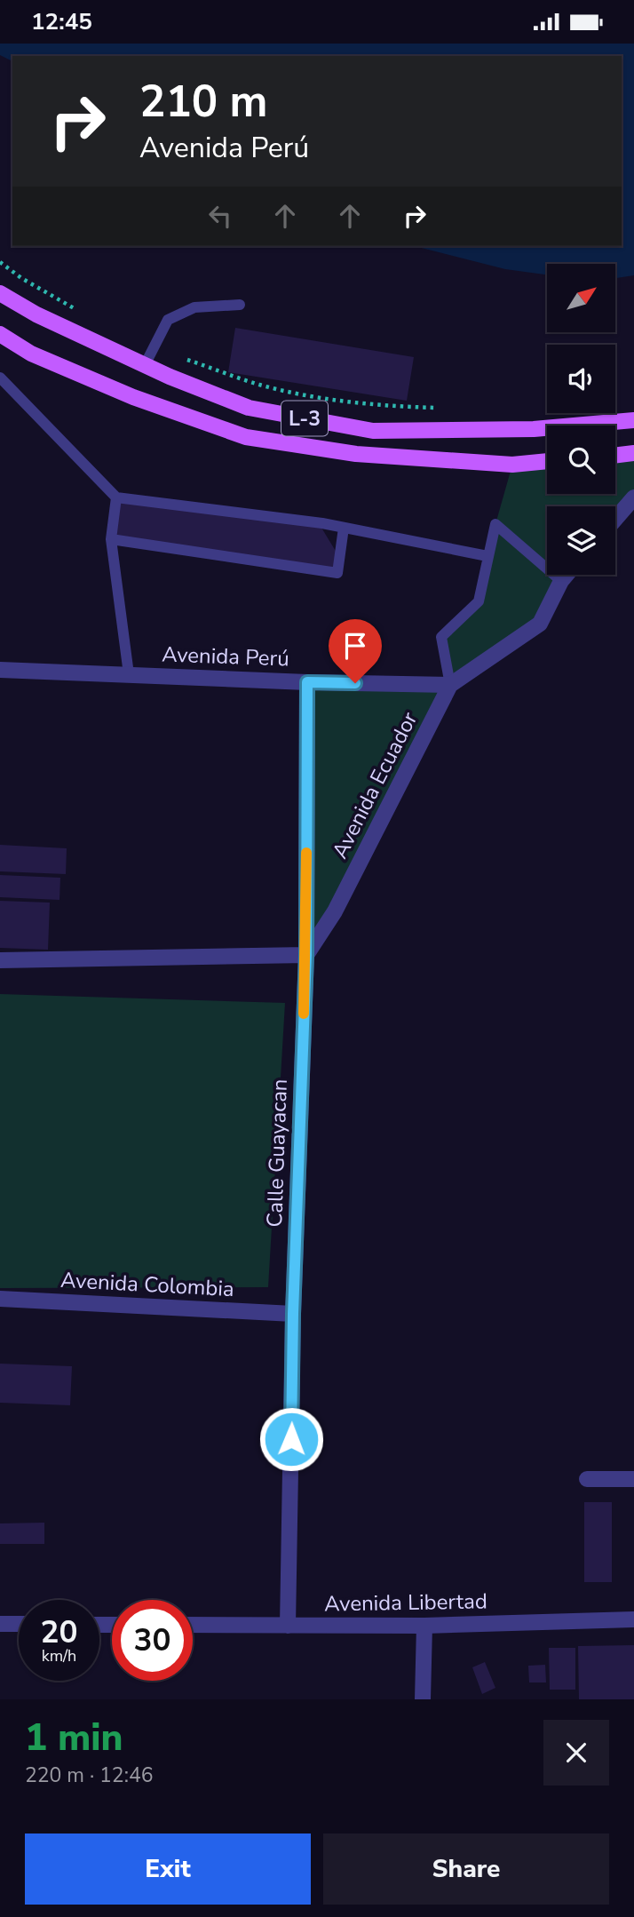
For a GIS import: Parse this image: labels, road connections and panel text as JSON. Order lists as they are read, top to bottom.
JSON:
{
  "streets": {
    "main road": ["L-3"],
    "street": [
      "Avenida Perú",
      "Avenida Ecuador",
      "Calle Guayacan",
      "Avenida Colombia",
      "Avenida Libertad"
    ]
  },
  "crossings": [
    ["Avenida Perú", "Avenida Ecuador"],
    ["Avenida Perú", "Calle Guayacan"],
    ["Avenida Ecuador", "Calle Guayacan"],
    ["Calle Guayacan", "Avenida Colombia"],
    ["Calle Guayacan", "Avenida Libertad"]
  ],
  "north": "top right",
  "page": {
    "status": "12:45",
    "turn": ["210 m", "Avenida Perú"],
    "speed": "20 km/h",
    "limit": "30",
    "heading": ["1 min", "220 m · 12:46"],
    "buttons": ["Exit", "Share"]
  }
}
